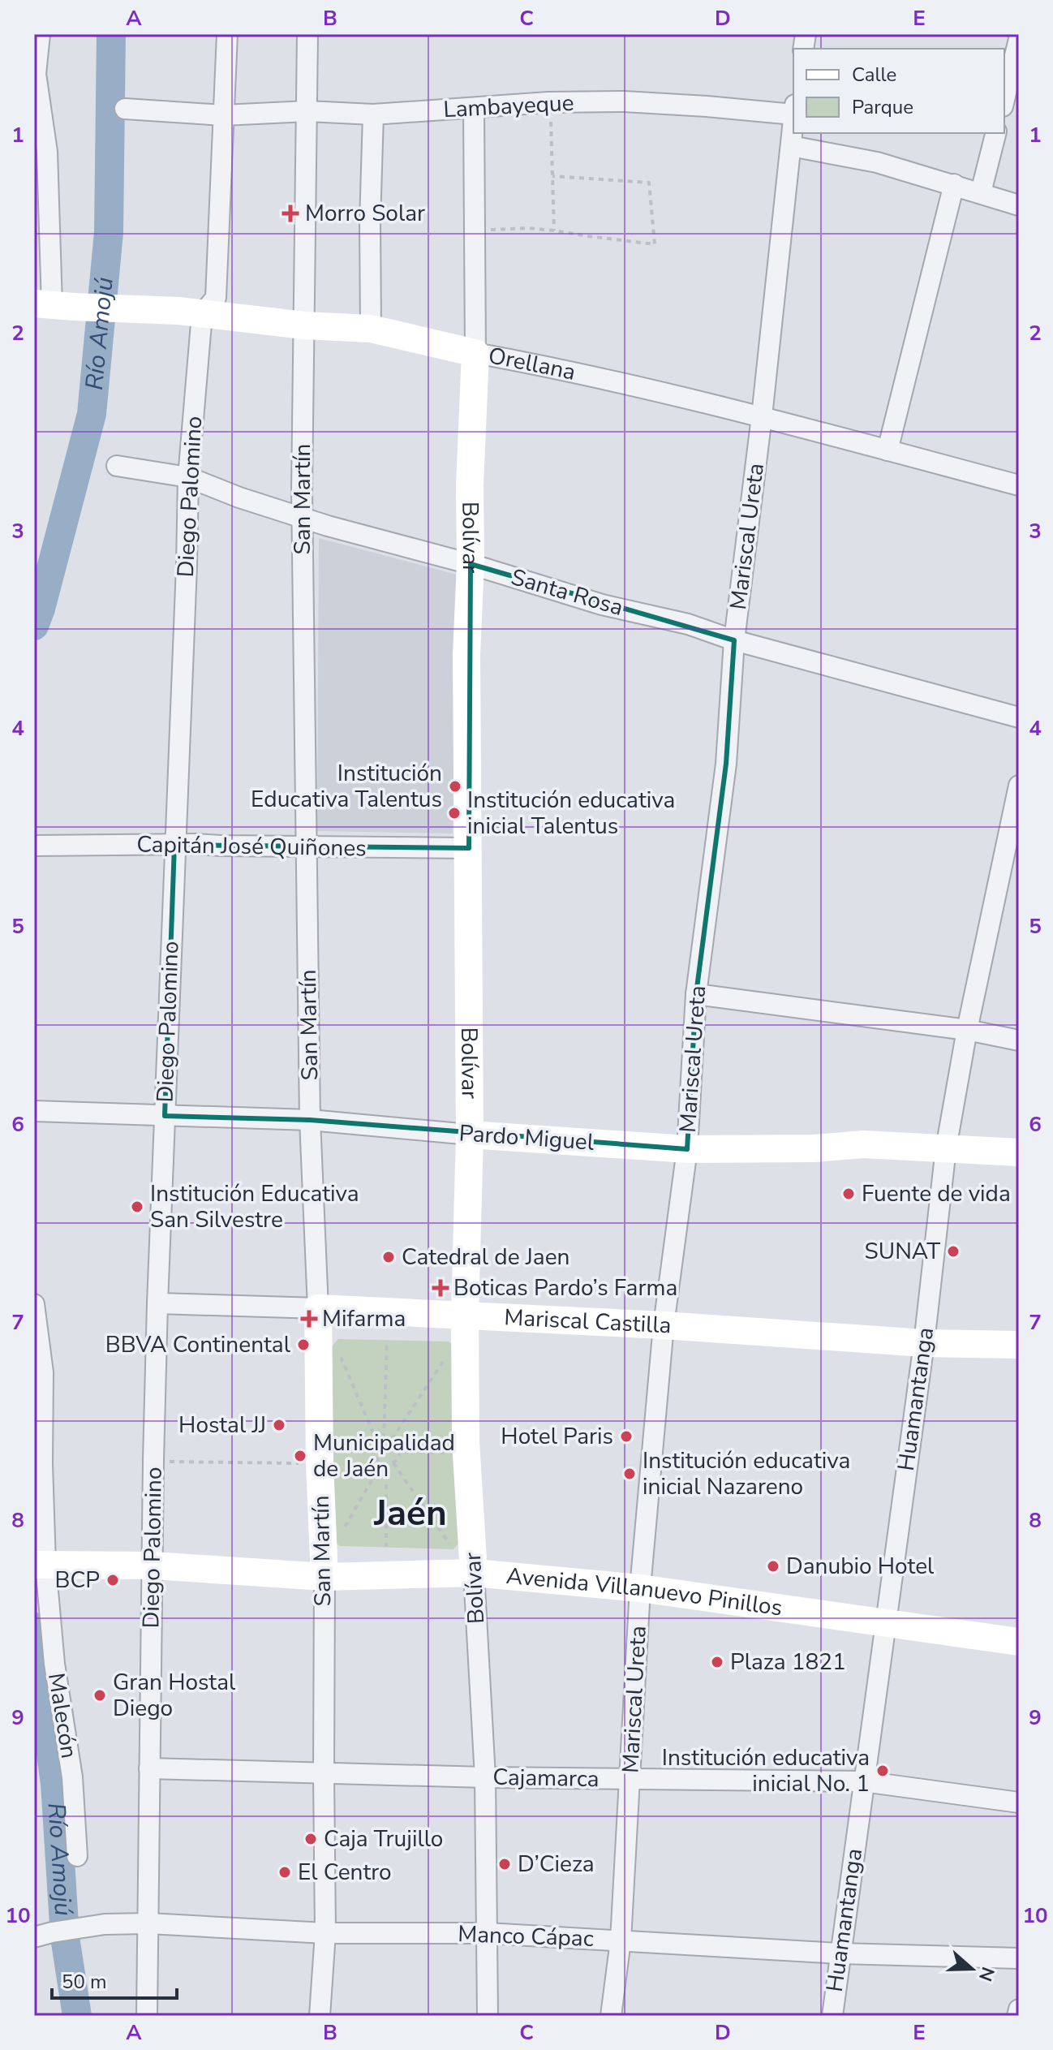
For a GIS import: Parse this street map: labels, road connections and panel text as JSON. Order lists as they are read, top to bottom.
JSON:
{
  "streets": {
    "street": [
      "Lambayeque",
      "Orellana",
      "Diego Palomino",
      "San Martín",
      "Bolívar",
      "Mariscal Ureta",
      "Santa Rosa",
      "Capitán José Quiñones",
      "Pardo Miguel",
      "Mariscal Castilla",
      "Huamantanga",
      "Avenida Villanuevo Pinillos",
      "Malecón",
      "Cajamarca",
      "Manco Cápac"
    ]
  },
  "crossings": [
    ["Lambayeque", "Diego Palomino"],
    ["Lambayeque", "San Martín"],
    ["Lambayeque", "Bolívar"],
    ["Orellana", "Diego Palomino"],
    ["Orellana", "San Martín"],
    ["Orellana", "Bolívar"],
    ["Orellana", "Mariscal Ureta"],
    ["Diego Palomino", "Santa Rosa"],
    ["Diego Palomino", "Capitán José Quiñones"],
    ["Diego Palomino", "Pardo Miguel"],
    ["Diego Palomino", "Mariscal Castilla"],
    ["Diego Palomino", "Avenida Villanuevo Pinillos"],
    ["Diego Palomino", "Cajamarca"],
    ["Diego Palomino", "Manco Cápac"],
    ["San Martín", "Santa Rosa"],
    ["San Martín", "Capitán José Quiñones"],
    ["San Martín", "Pardo Miguel"],
    ["San Martín", "Mariscal Castilla"],
    ["San Martín", "Avenida Villanuevo Pinillos"],
    ["San Martín", "Cajamarca"],
    ["San Martín", "Manco Cápac"],
    ["Bolívar", "Santa Rosa"],
    ["Bolívar", "Capitán José Quiñones"],
    ["Bolívar", "Pardo Miguel"],
    ["Bolívar", "Mariscal Castilla"],
    ["Bolívar", "Avenida Villanuevo Pinillos"],
    ["Bolívar", "Cajamarca"],
    ["Bolívar", "Manco Cápac"],
    ["Mariscal Ureta", "Santa Rosa"],
    ["Mariscal Ureta", "Pardo Miguel"],
    ["Mariscal Ureta", "Mariscal Castilla"],
    ["Mariscal Ureta", "Avenida Villanuevo Pinillos"],
    ["Mariscal Ureta", "Cajamarca"],
    ["Mariscal Ureta", "Manco Cápac"],
    ["Pardo Miguel", "Huamantanga"],
    ["Mariscal Castilla", "Huamantanga"],
    ["Huamantanga", "Avenida Villanuevo Pinillos"],
    ["Huamantanga", "Cajamarca"],
    ["Huamantanga", "Manco Cápac"],
    ["Avenida Villanuevo Pinillos", "Malecón"]
  ],
  "districts": ["Jaén"],
  "water": ["Río Amojú"],
  "places": {
    "health": ["Morro Solar", "Boticas Pardo’s Farma", "Mifarma"],
    "other": [
      "Institución Educativa Talentus",
      "Institución educativa inicial Talentus",
      "Fuente de vida",
      "Institución Educativa San Silvestre",
      "SUNAT",
      "Catedral de Jaen",
      "BBVA Continental",
      "Hostal JJ",
      "Hotel Paris",
      "Municipalidad de Jaén",
      "Institución educativa inicial Nazareno",
      "Danubio Hotel",
      "BCP",
      "Plaza 1821",
      "Gran Hostal Diego",
      "Institución educativa inicial No. 1",
      "Caja Trujillo",
      "D’Cieza",
      "El Centro"
    ]
  },
  "legend": ["Calle", "Parque"],
  "scale_bar": "50 m",
  "north": "right",
  "grid": {
    "columns": [
      "A",
      "B",
      "C",
      "D",
      "E"
    ],
    "rows": [
      "1",
      "2",
      "3",
      "4",
      "5",
      "6",
      "7",
      "8",
      "9",
      "10"
    ]
  }
}
